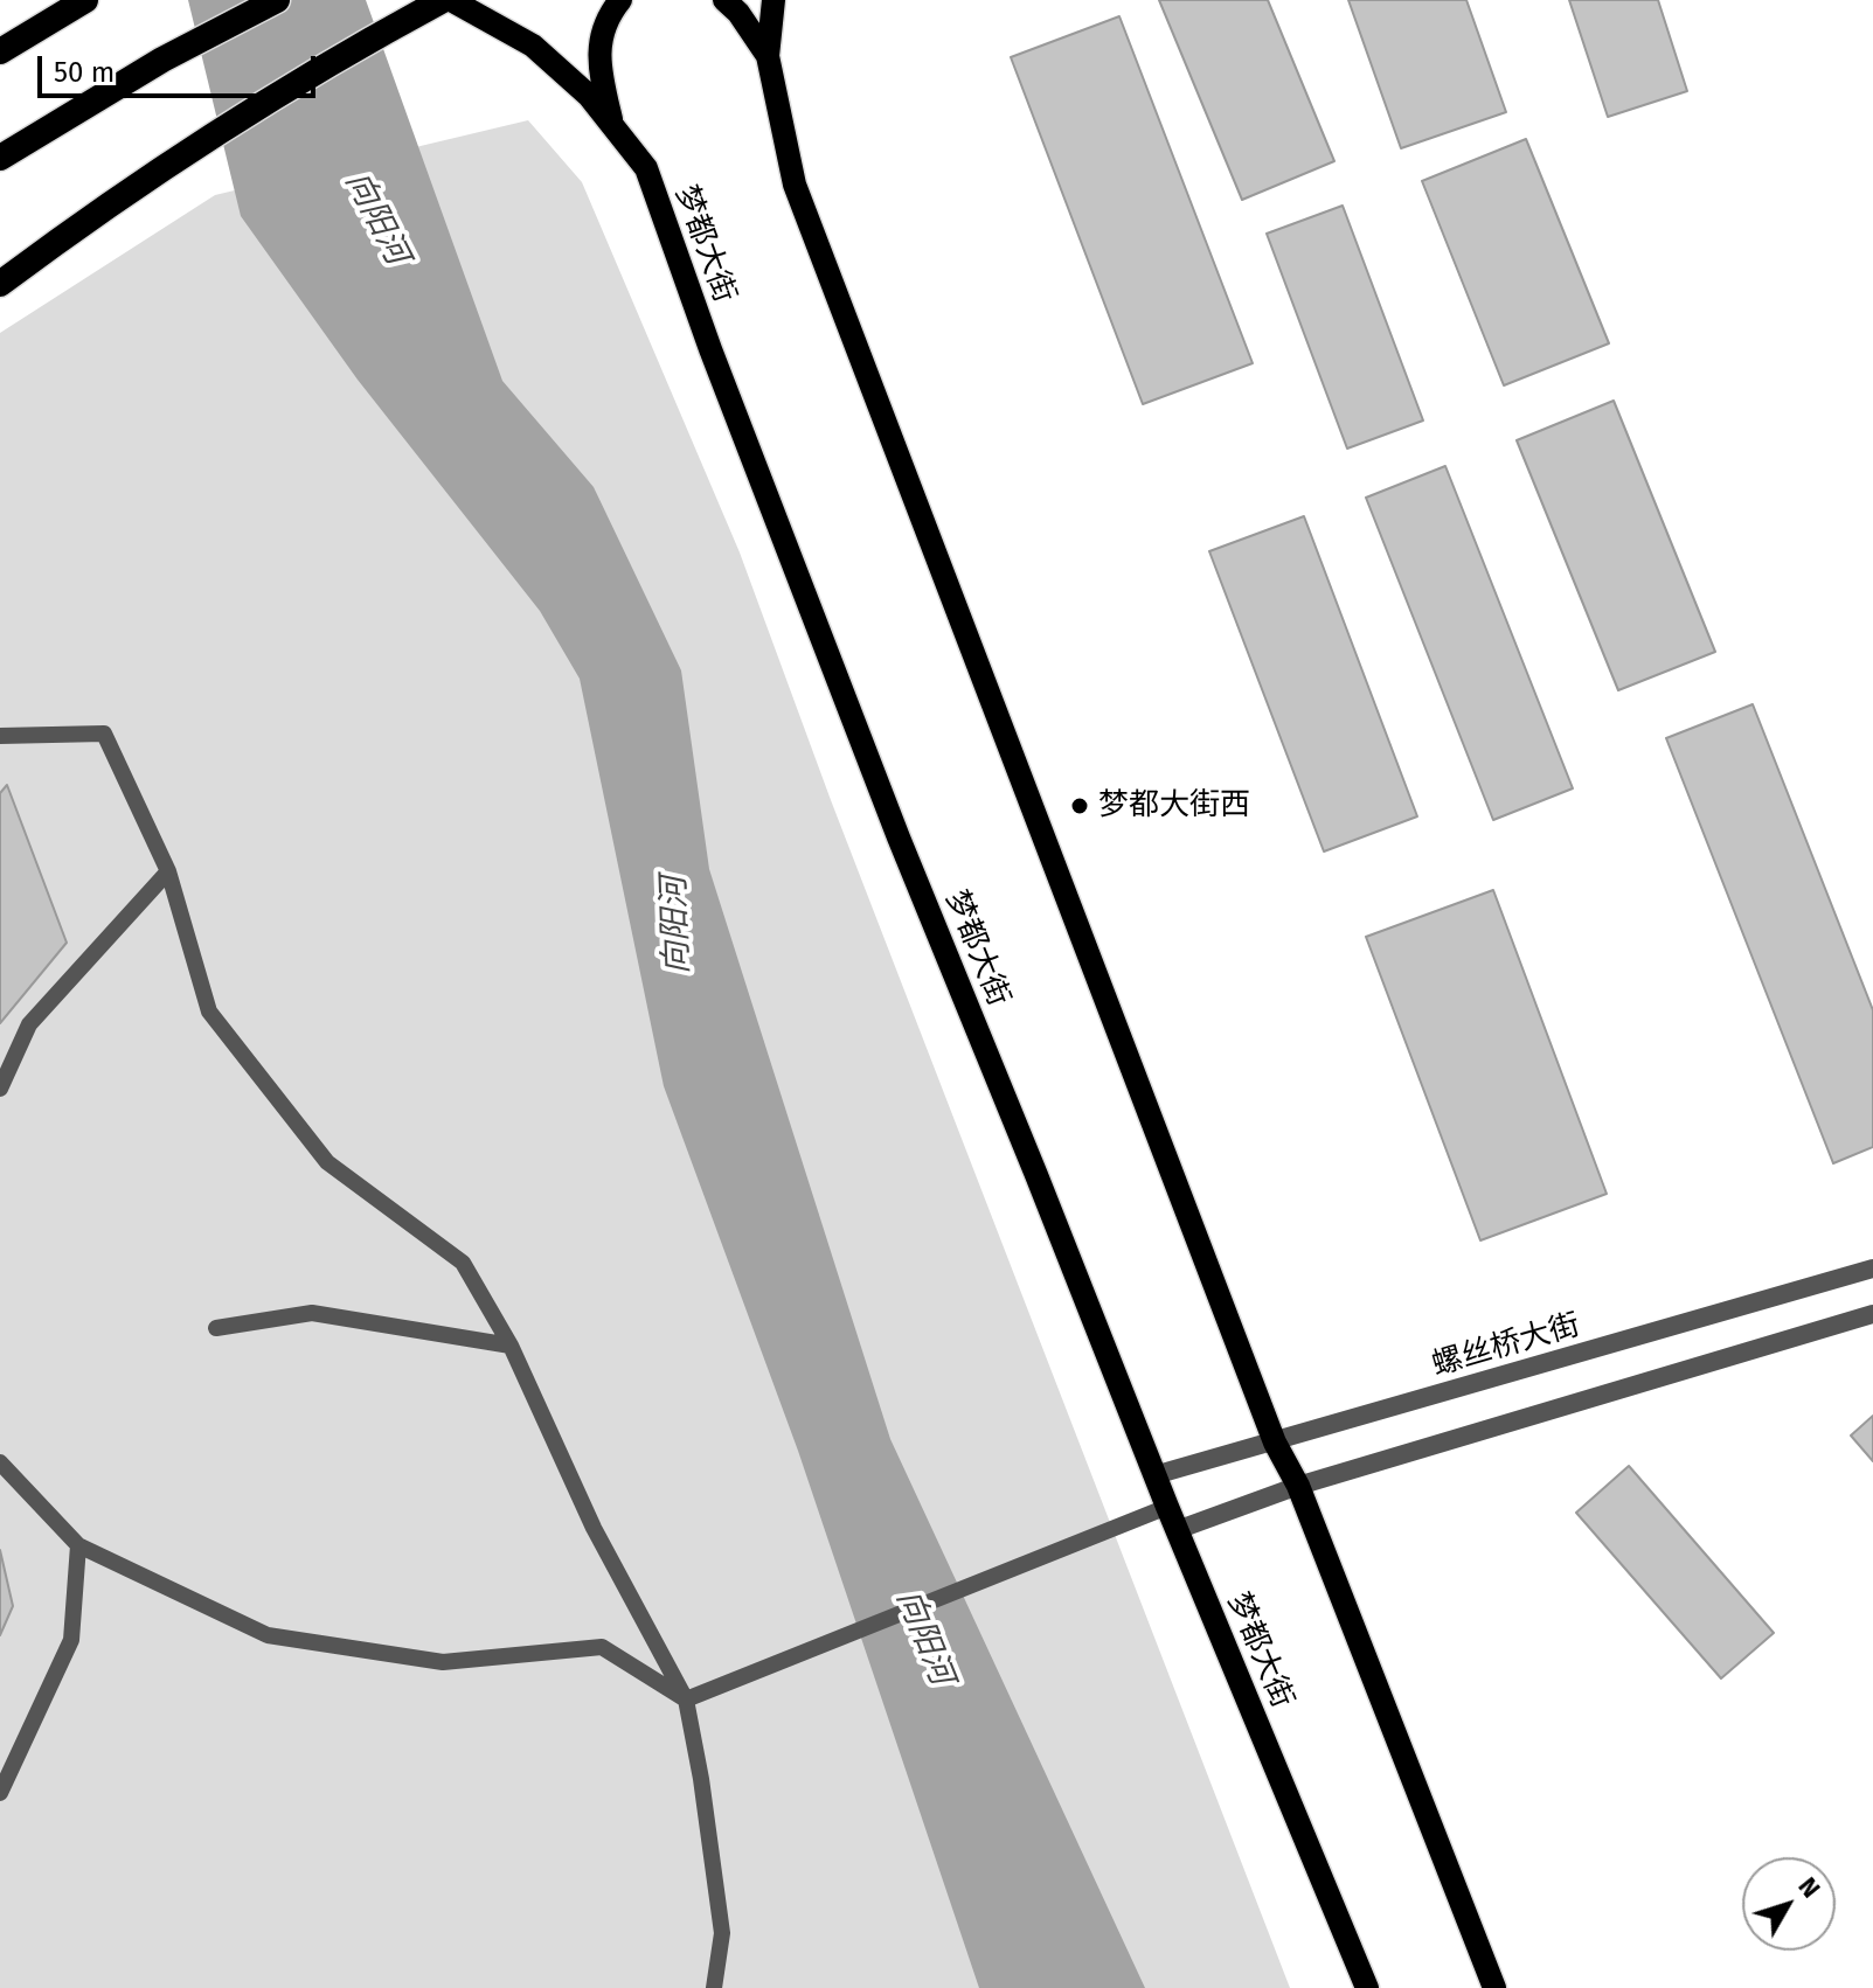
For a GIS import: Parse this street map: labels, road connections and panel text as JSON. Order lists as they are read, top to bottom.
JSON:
{
  "streets": {
    "main road": ["梦都大街"],
    "street": ["螺丝桥大街"]
  },
  "crossings": [
    ["梦都大街", "螺丝桥大街"]
  ],
  "water": ["向阳河"],
  "places": ["梦都大街西"],
  "scale_bar": "50 m",
  "north": "top right"
}
